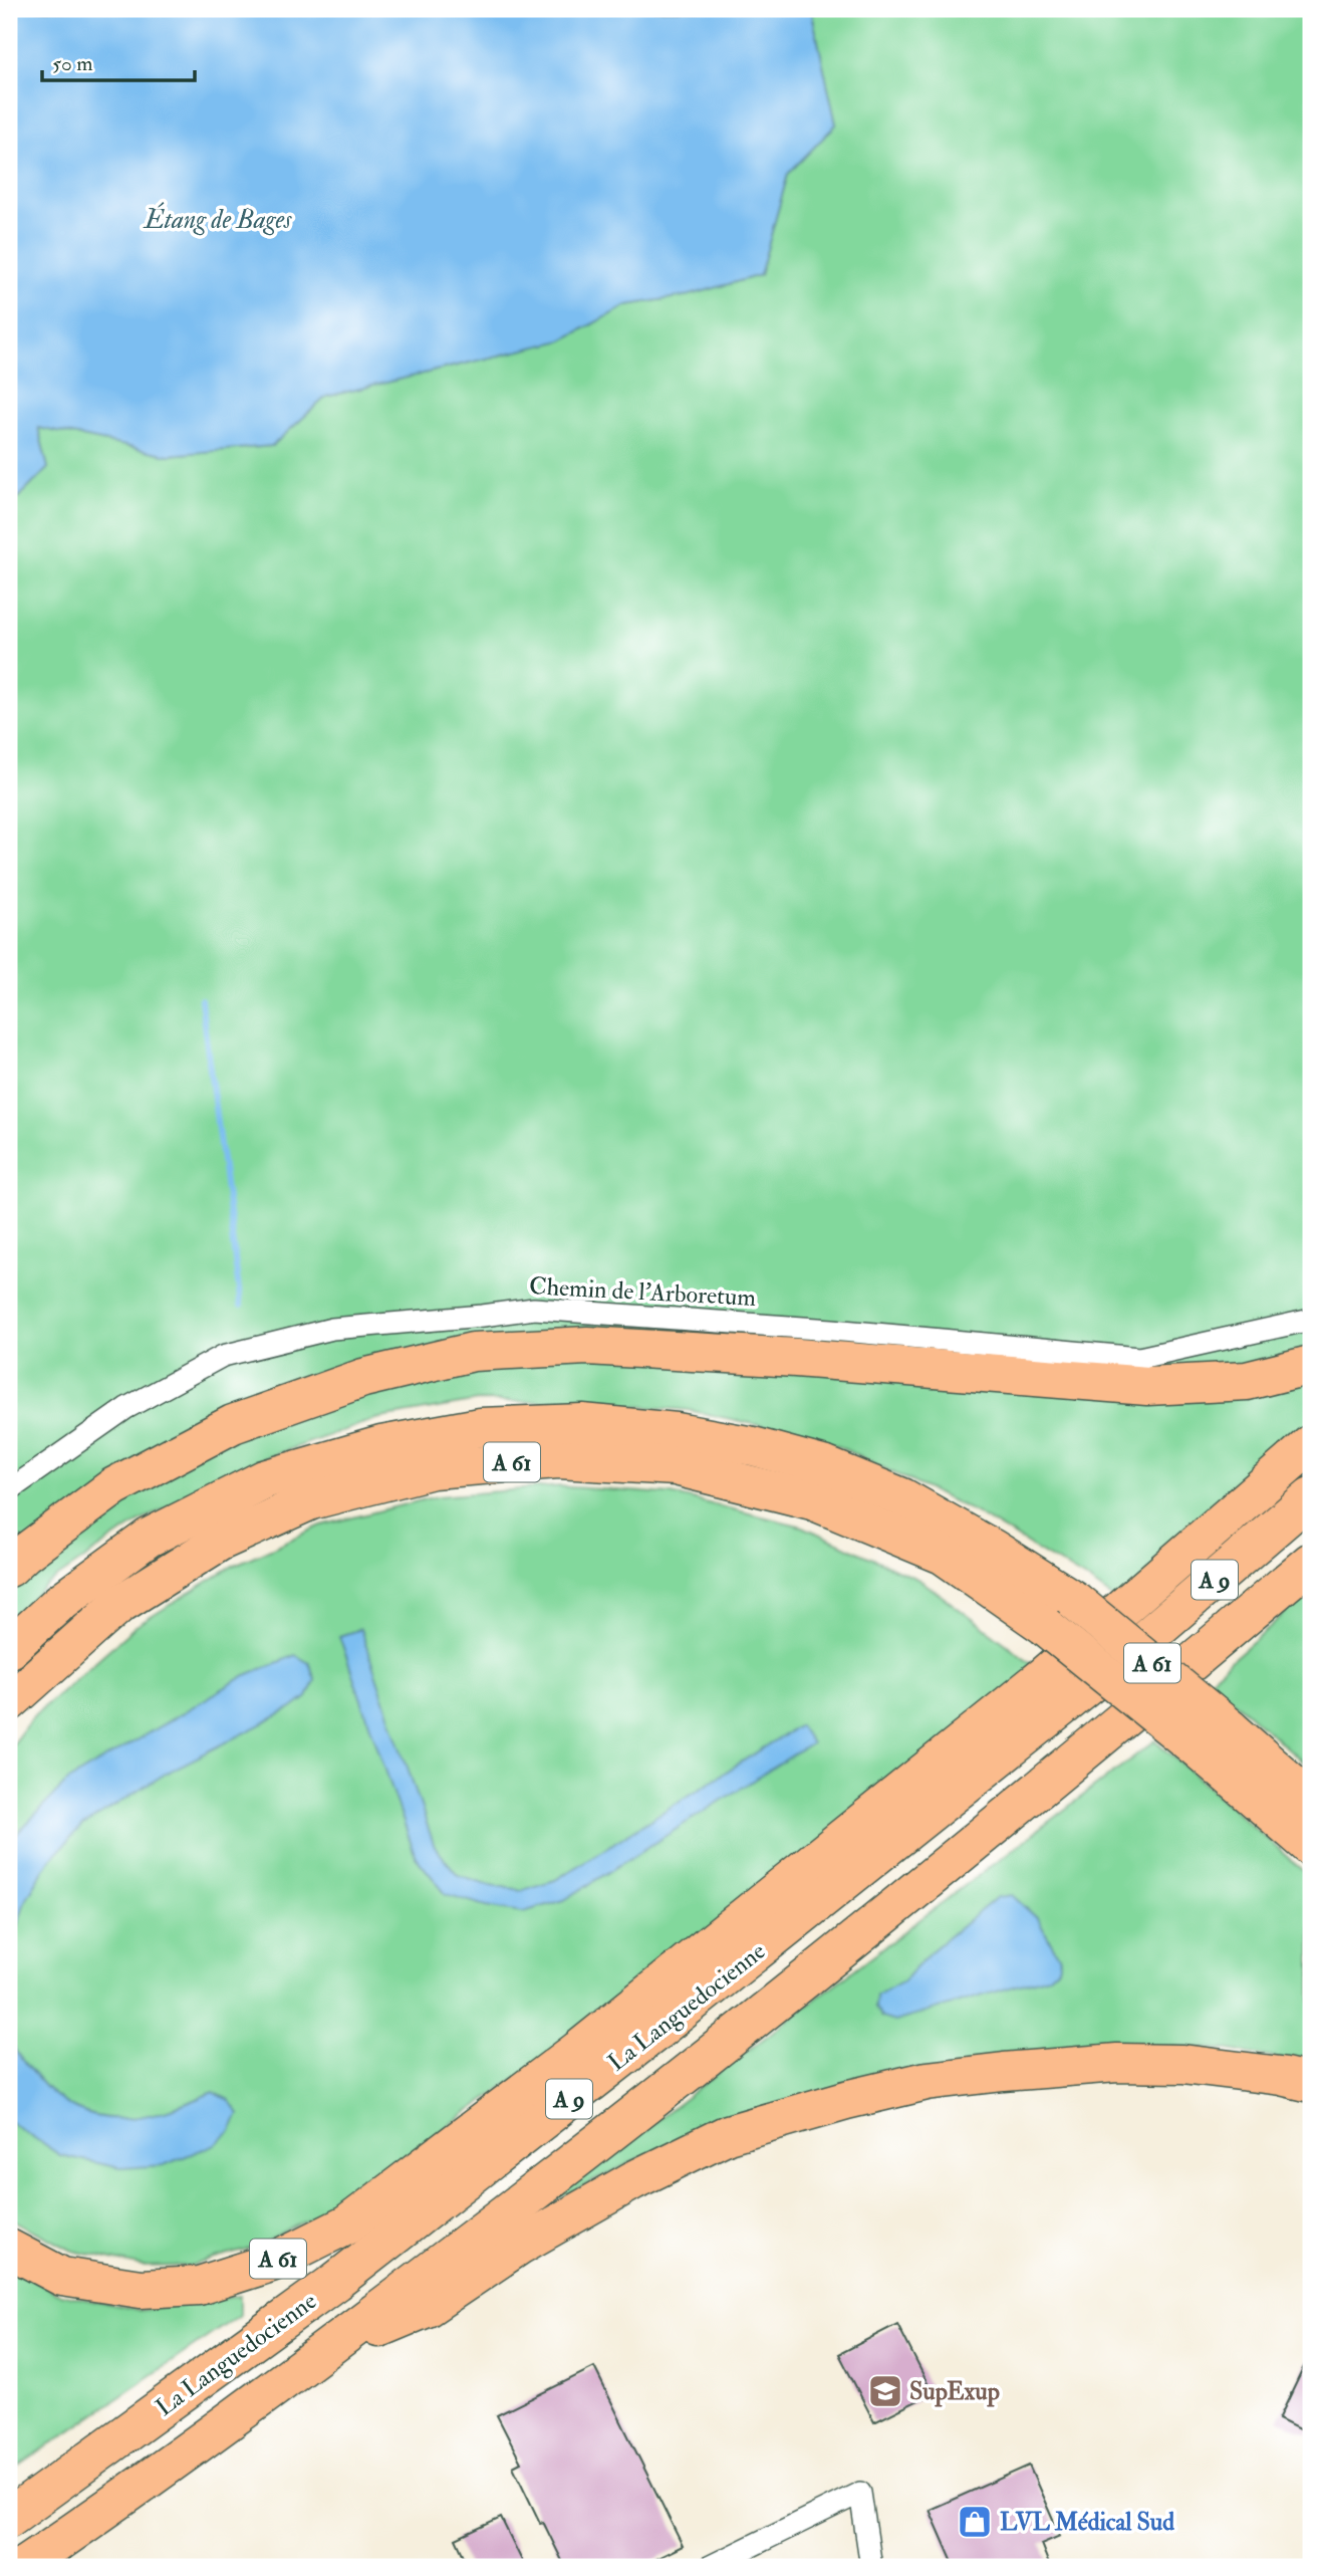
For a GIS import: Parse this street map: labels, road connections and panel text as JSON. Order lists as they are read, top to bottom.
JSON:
{
  "streets": {
    "highway": ["A 61", "A 9", "La Languedocienne"],
    "street": ["Chemin de l'Arboretum"]
  },
  "water": ["Étang de Bages"],
  "places": {
    "school or university": ["SupExup"],
    "shop": ["LVL Médical Sud"]
  },
  "scale_bar": "50 m"
}
